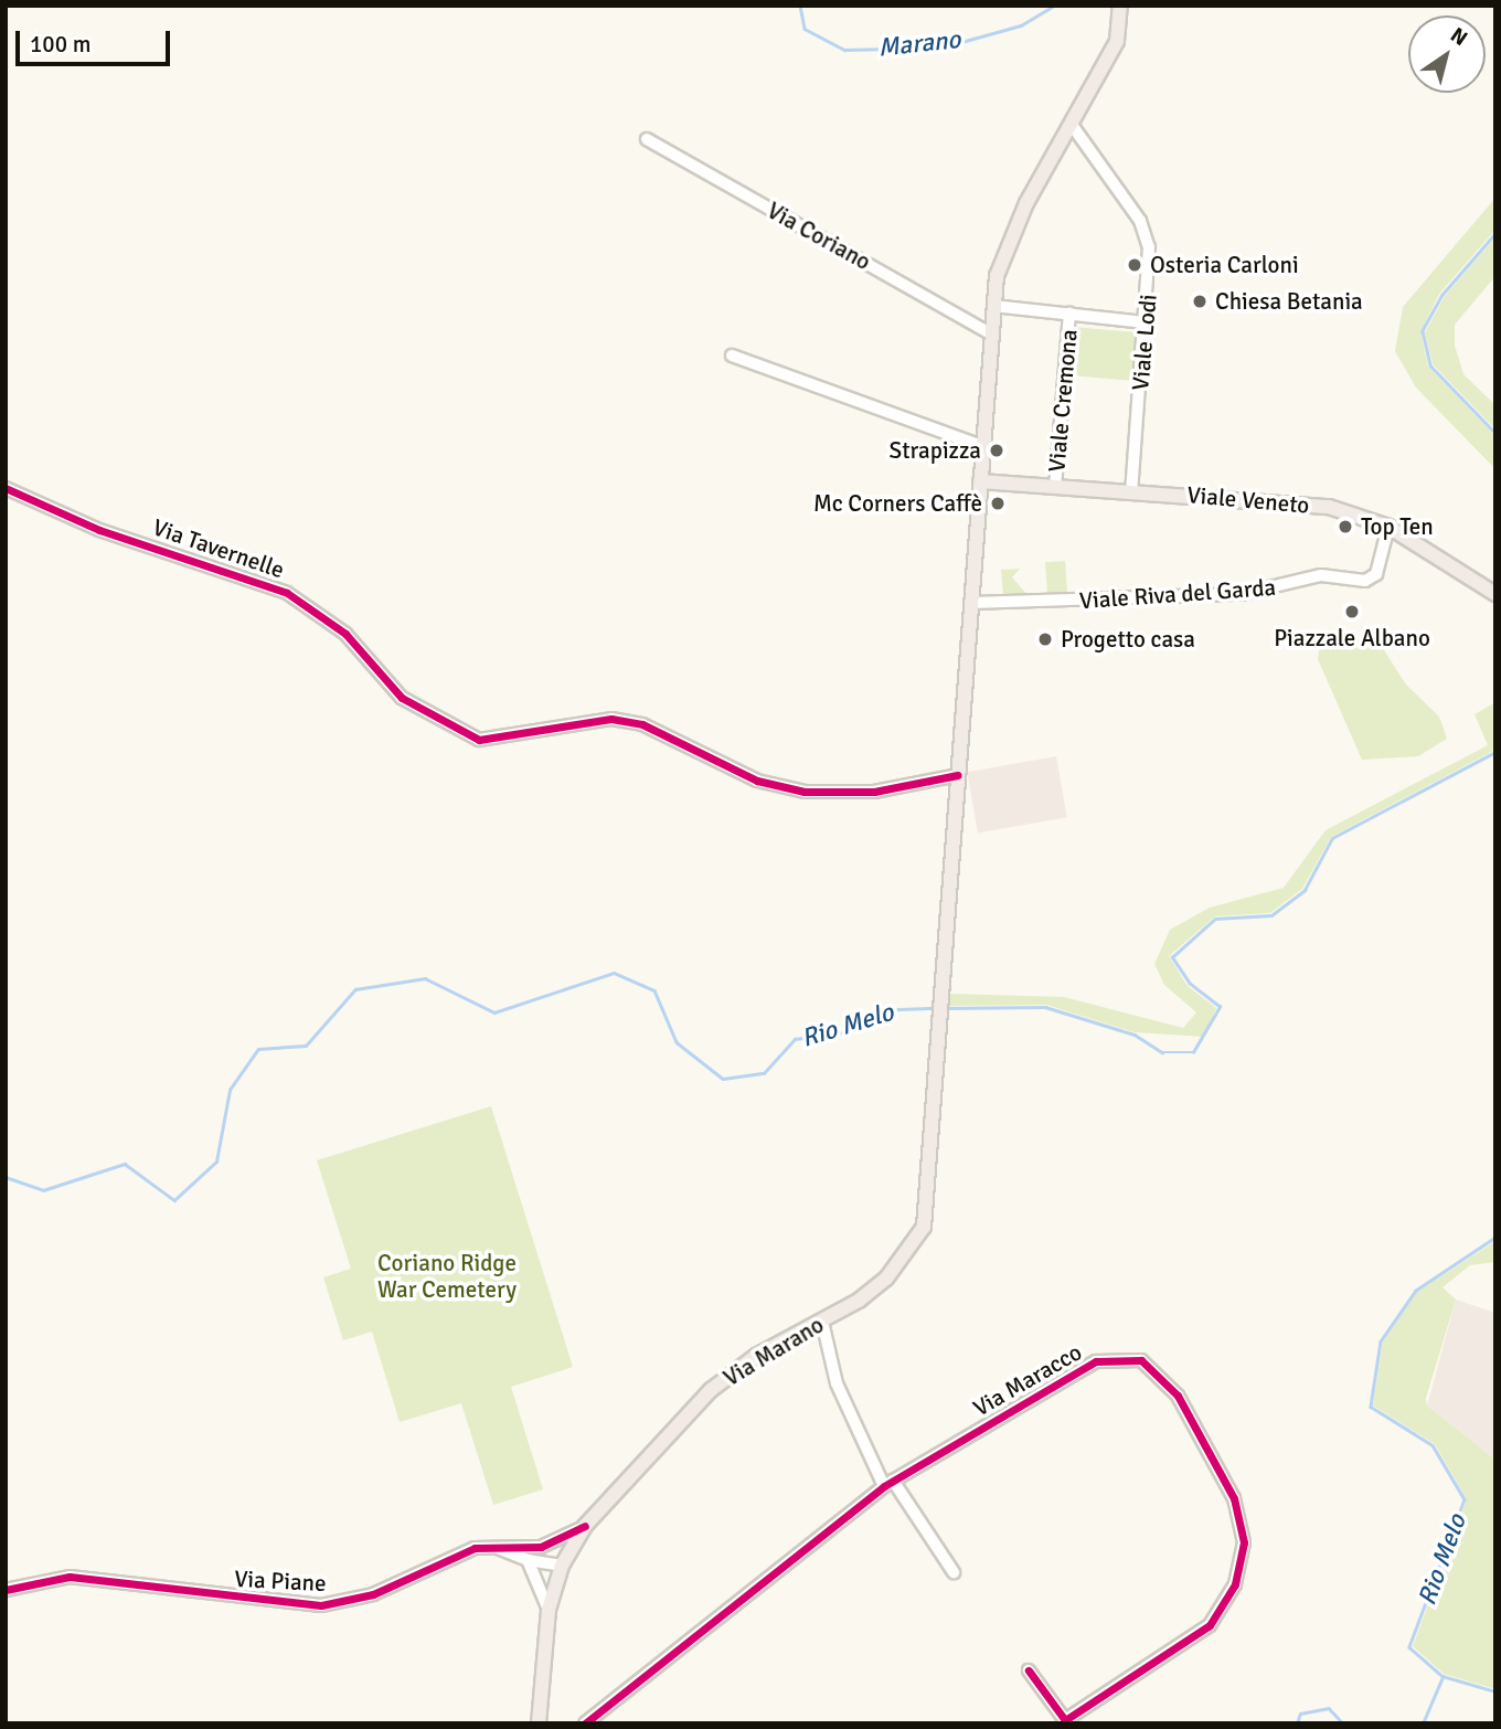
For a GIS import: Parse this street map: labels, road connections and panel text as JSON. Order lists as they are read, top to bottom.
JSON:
{
  "streets": {
    "main road": ["Viale Veneto", "Via Marano"],
    "street": [
      "Via Coriano",
      "Viale Lodi",
      "Viale Cremona",
      "Via Tavernelle",
      "Viale Riva del Garda",
      "Via Maracco",
      "Via Piane"
    ]
  },
  "crossings": [
    ["Via Coriano", "Via Marano"],
    ["Viale Lodi", "Viale Veneto"],
    ["Viale Lodi", "Via Marano"],
    ["Viale Cremona", "Viale Veneto"],
    ["Viale Veneto", "Viale Riva del Garda"],
    ["Viale Veneto", "Via Marano"],
    ["Via Tavernelle", "Via Marano"],
    ["Viale Riva del Garda", "Via Marano"],
    ["Via Marano", "Via Piane"]
  ],
  "water": ["Marano", "Rio Melo"],
  "parks": ["Coriano Ridge War Cemetery"],
  "places": [
    "Osteria Carloni",
    "Chiesa Betania",
    "Strapizza",
    "Mc Corners Caffè",
    "Top Ten",
    "Piazzale Albano",
    "Progetto casa"
  ],
  "scale_bar": "100 m",
  "north": "top right"
}
